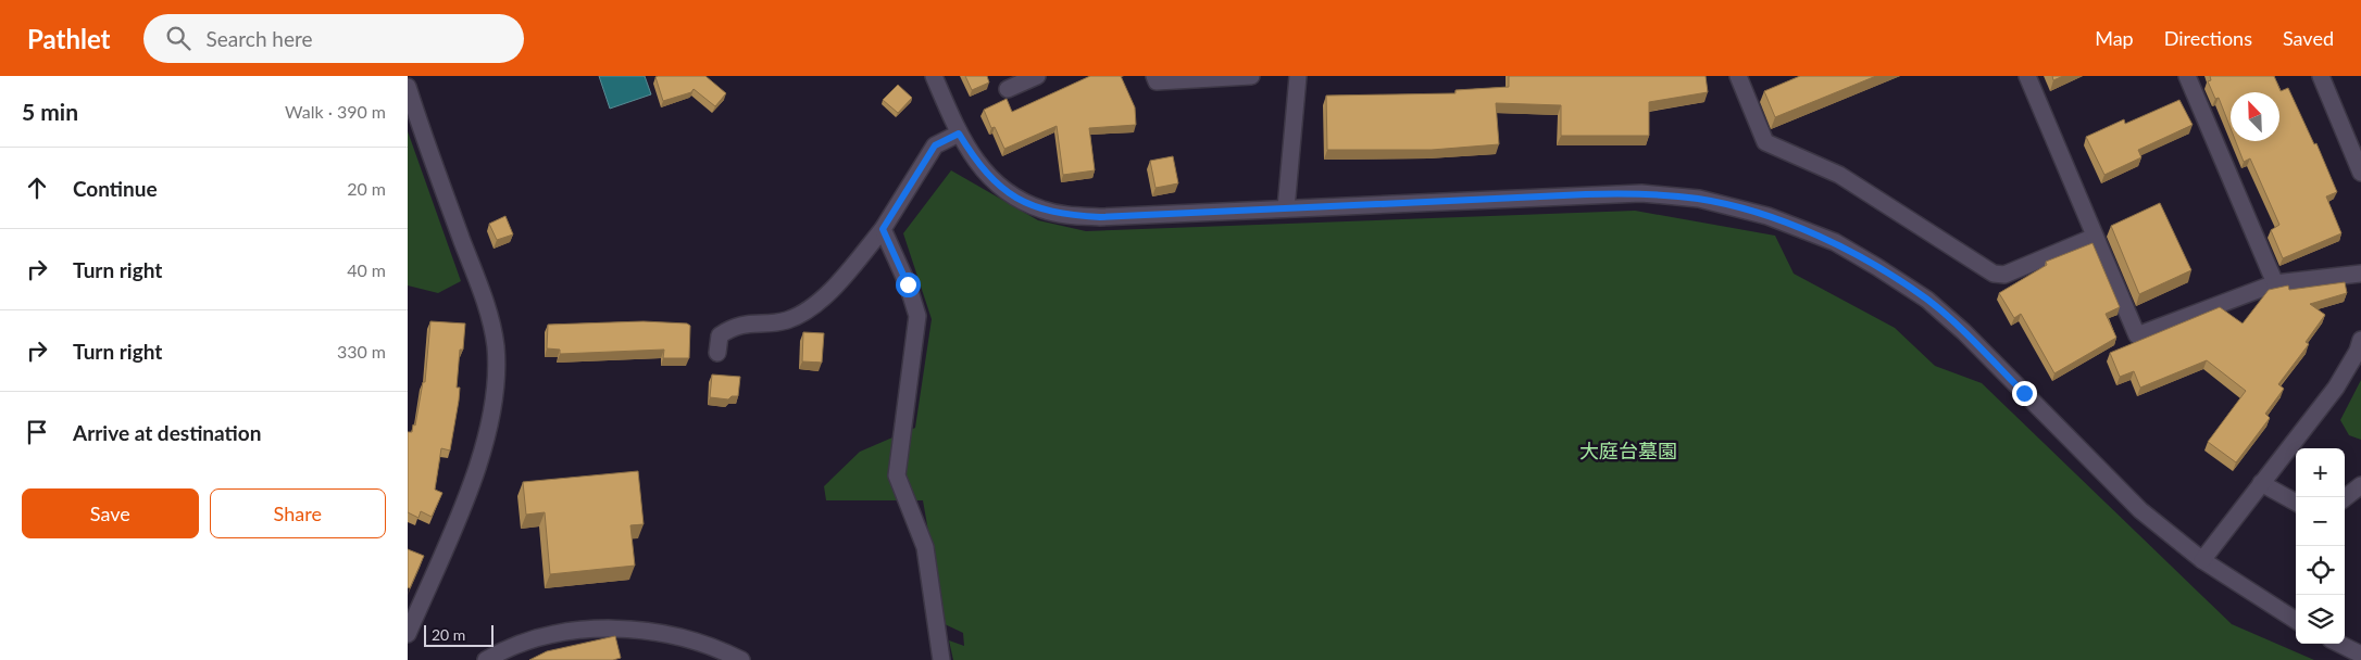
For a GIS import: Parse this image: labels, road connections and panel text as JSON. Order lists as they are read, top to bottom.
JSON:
{
  "parks": ["大庭台墓園"],
  "scale_bar": "20 m",
  "north": "top left",
  "page": {
    "header": "Pathlet",
    "search": "Search here",
    "nav": ["Map", "Directions", "Saved"],
    "heading": ["5 min", "Walk · 390 m"],
    "list": [
      ["Continue", "20 m"],
      ["Turn right", "40 m"],
      ["Turn right", "330 m"],
      "Arrive at destination"
    ],
    "map_buttons": ["+", "−"],
    "buttons": ["Save", "Share"],
    "scale": "20 m"
  }
}
